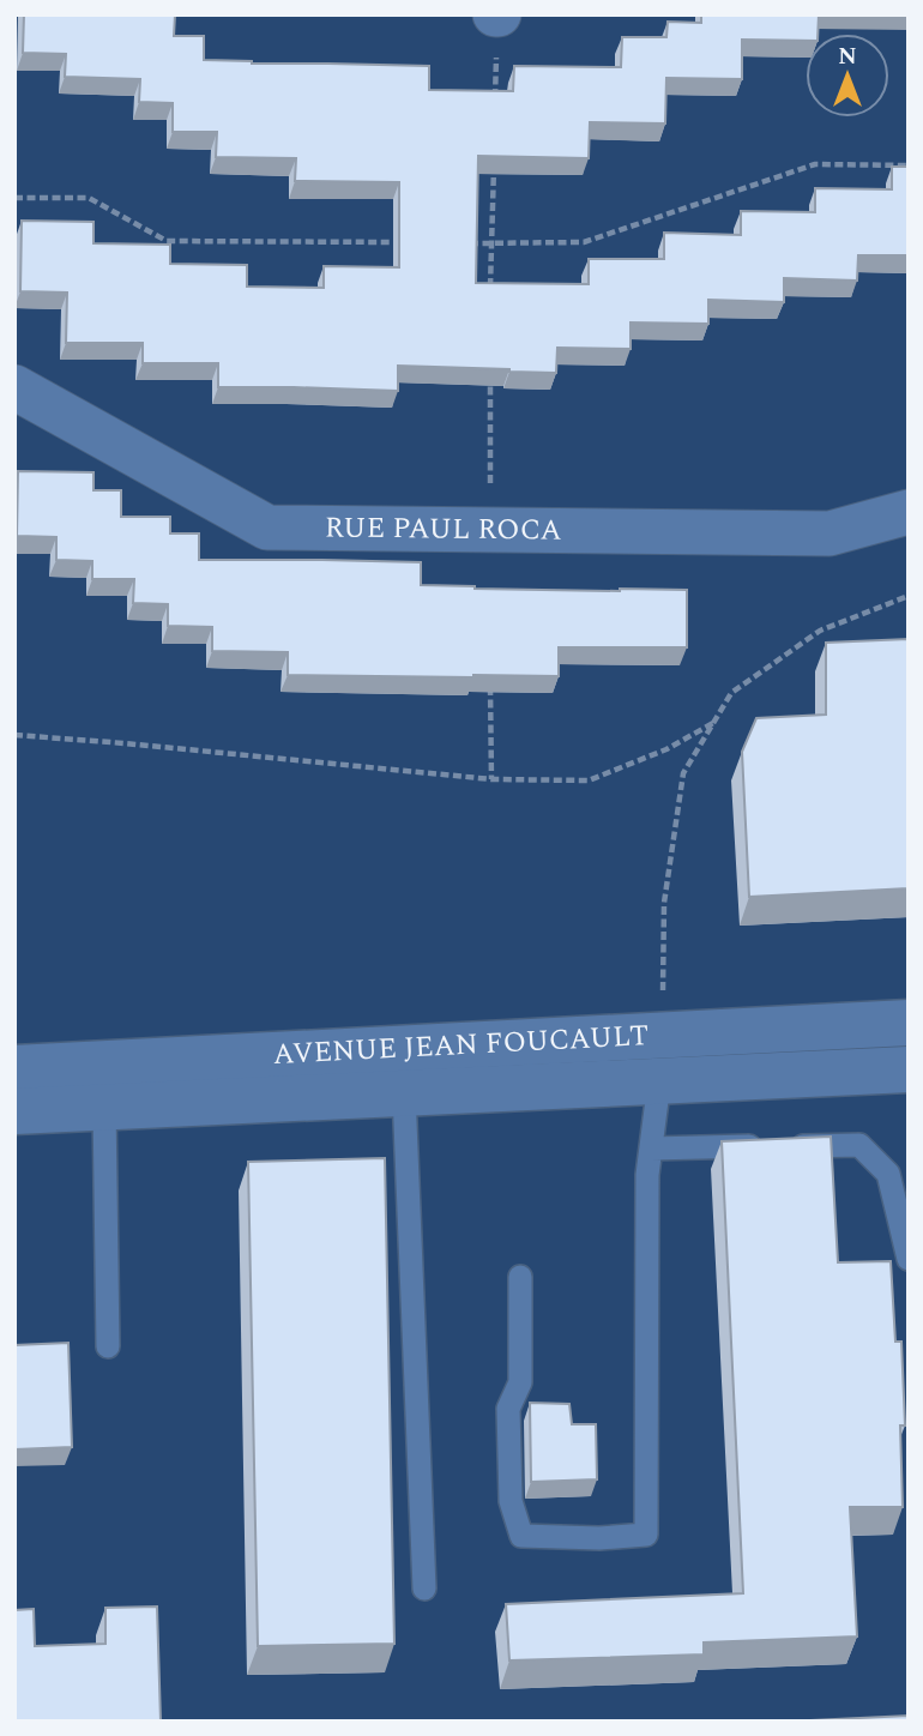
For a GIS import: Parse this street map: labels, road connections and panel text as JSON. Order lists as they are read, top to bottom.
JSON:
{
  "streets": {
    "main road": ["AVENUE JEAN FOUCAULT"],
    "street": ["RUE PAUL ROCA"]
  },
  "north": "top"
}
